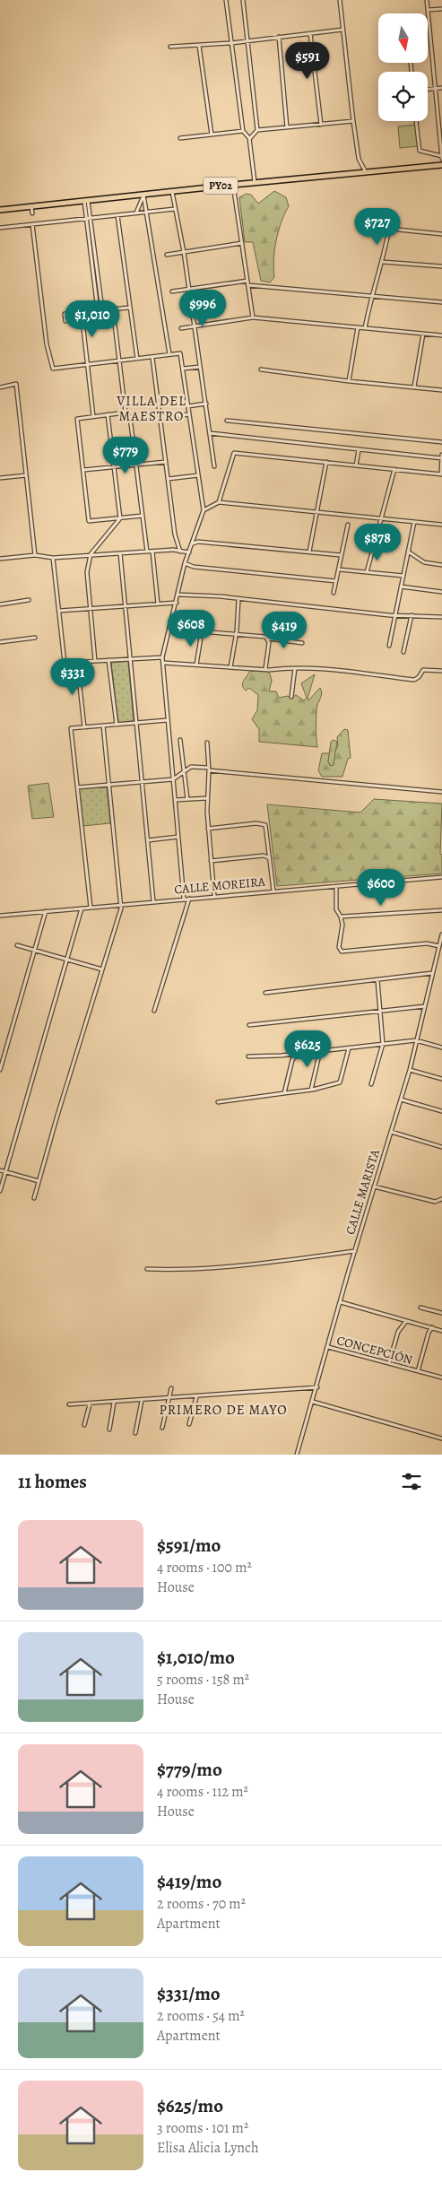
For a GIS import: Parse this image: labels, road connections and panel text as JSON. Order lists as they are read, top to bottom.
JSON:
{
  "streets": {
    "main road": ["PY02"],
    "street": ["CALLE MOREIRA", "CALLE MARISTA", "CONCEPCIÓN"]
  },
  "crossings": [
    ["CALLE MARISTA", "CONCEPCIÓN"]
  ],
  "districts": ["VILLA DEL MAESTRO", "PRIMERO DE MAYO"],
  "north": "bottom",
  "page": {
    "price": [
      "$591",
      "$727",
      "$996",
      "$1,010",
      "$779",
      "$878",
      "$608",
      "$419",
      "$331",
      "$600",
      "$625"
    ],
    "heading": "11 homes",
    "list": [
      {
        "name": "$591/mo",
        "note": "4 rooms · 100 m² · House"
      },
      {
        "name": "$1,010/mo",
        "note": "5 rooms · 158 m² · House"
      },
      {
        "name": "$779/mo",
        "note": "4 rooms · 112 m² · House"
      },
      {
        "name": "$419/mo",
        "note": "2 rooms · 70 m² · Apartment"
      },
      {
        "name": "$331/mo",
        "note": "2 rooms · 54 m² · Apartment"
      },
      {
        "name": "$625/mo",
        "note": "3 rooms · 101 m² · Elisa Alicia Lynch"
      }
    ]
  }
}
